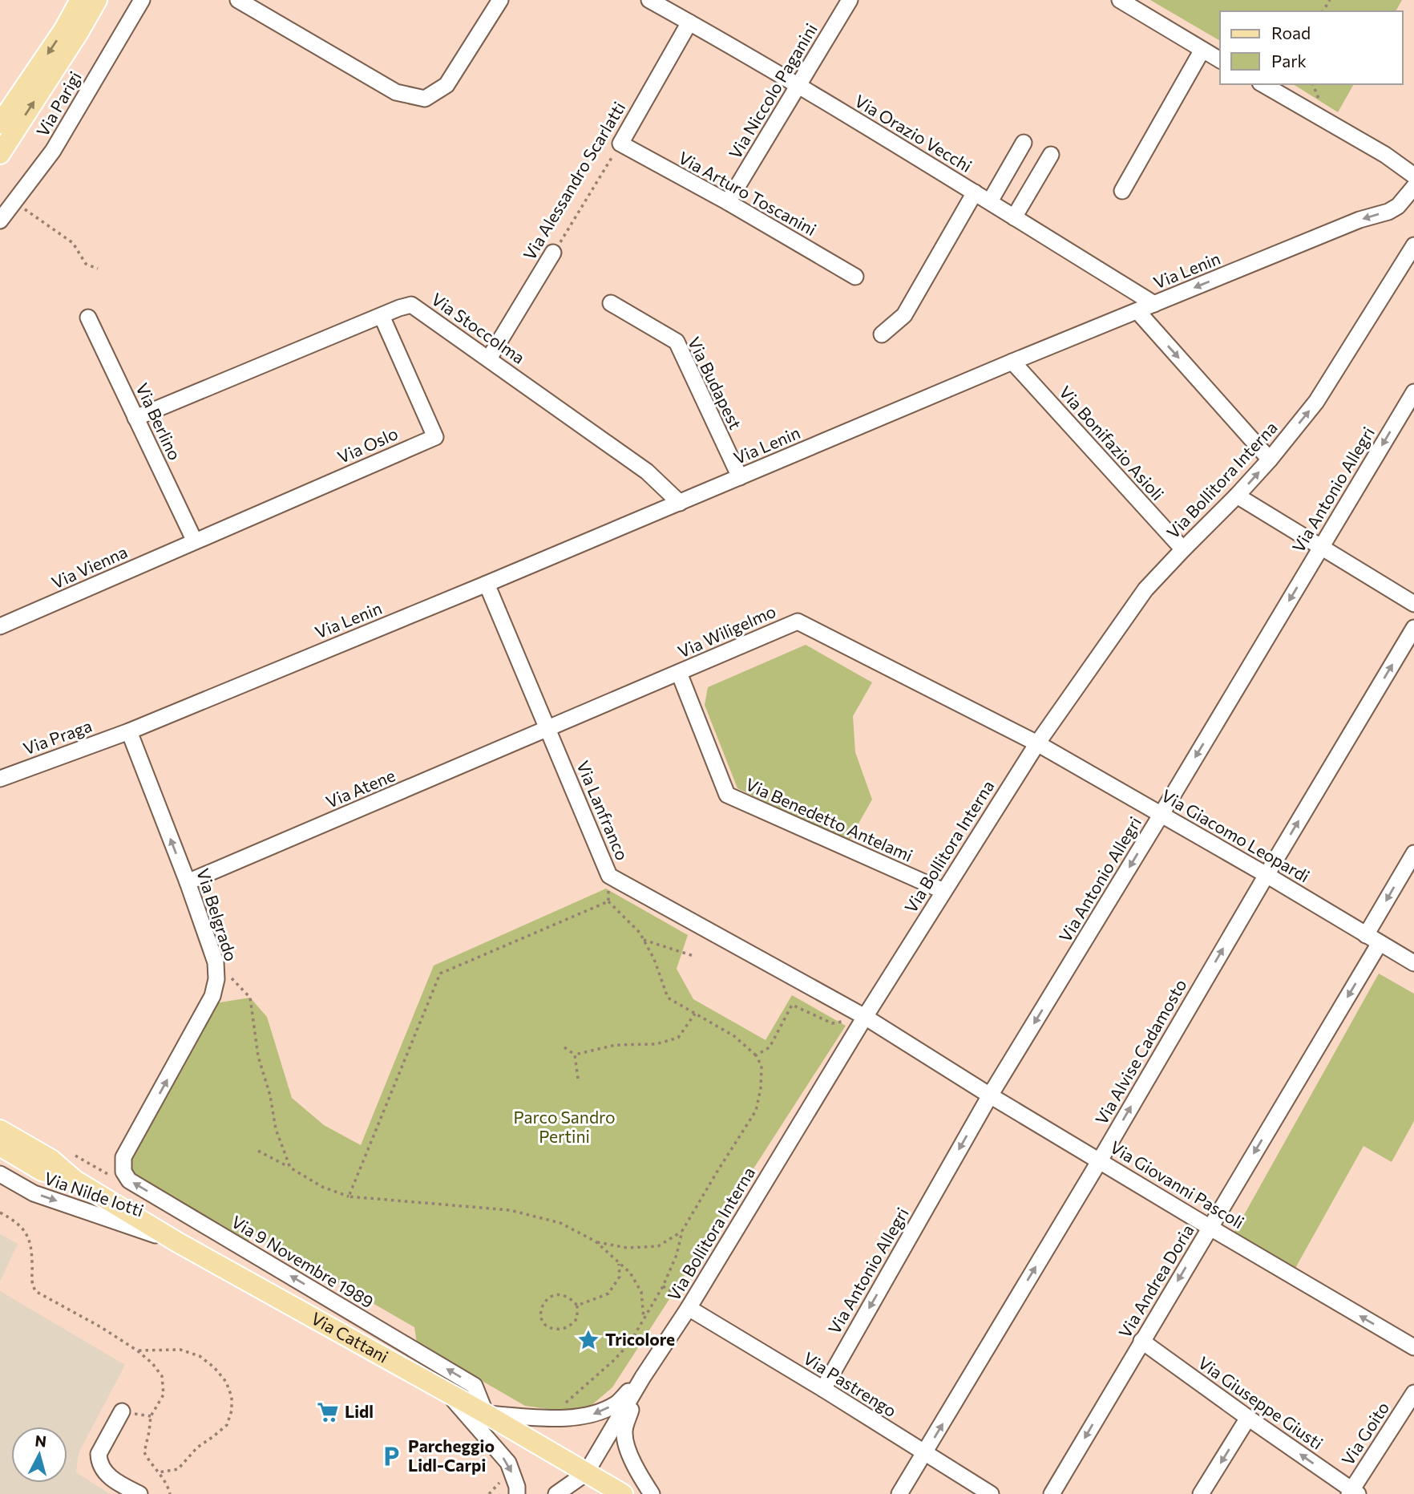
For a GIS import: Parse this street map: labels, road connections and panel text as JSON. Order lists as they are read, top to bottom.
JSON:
{
  "streets": {
    "main road": ["Via Cattani"],
    "street": [
      "Via Niccolo Paganini",
      "Via Parigi",
      "Via Orazio Vecchi",
      "Via Alessandro Scarlatti",
      "Via Arturo Toscanini",
      "Via Lenin",
      "Via Stoccolma",
      "Via Budapest",
      "Via Berlino",
      "Via Bonifazio Asioli",
      "Via Oslo",
      "Via Bollitora Interna",
      "Via Antonio Allegri",
      "Via Vienna",
      "Via Wiligelmo",
      "Via Praga",
      "Via Atene",
      "Via Lanfranco",
      "Via Benedetto Antelami",
      "Via Giacomo Leopardi",
      "Via Belgrado",
      "Via Alvise Cadamosto",
      "Via Giovanni Pascoli",
      "Via Nilde Iotti",
      "Via 9 Novembre 1989",
      "Via Andrea Doria",
      "Via Pastrengo",
      "Via Giuseppe Giusti",
      "Via Goito"
    ]
  },
  "crossings": [
    ["Via Niccolo Paganini", "Via Orazio Vecchi"],
    ["Via Niccolo Paganini", "Via Arturo Toscanini"],
    ["Via Orazio Vecchi", "Via Alessandro Scarlatti"],
    ["Via Orazio Vecchi", "Via Lenin"],
    ["Via Alessandro Scarlatti", "Via Arturo Toscanini"],
    ["Via Alessandro Scarlatti", "Via Stoccolma"],
    ["Via Lenin", "Via Stoccolma"],
    ["Via Lenin", "Via Budapest"],
    ["Via Lenin", "Via Bonifazio Asioli"],
    ["Via Lenin", "Via Praga"],
    ["Via Lenin", "Via Lanfranco"],
    ["Via Lenin", "Via Belgrado"],
    ["Via Stoccolma", "Via Berlino"],
    ["Via Stoccolma", "Via Oslo"],
    ["Via Berlino", "Via Oslo"],
    ["Via Berlino", "Via Vienna"],
    ["Via Bonifazio Asioli", "Via Bollitora Interna"],
    ["Via Oslo", "Via Vienna"],
    ["Via Bollitora Interna", "Via Wiligelmo"],
    ["Via Bollitora Interna", "Via Lanfranco"],
    ["Via Bollitora Interna", "Via Benedetto Antelami"],
    ["Via Bollitora Interna", "Via Giacomo Leopardi"],
    ["Via Bollitora Interna", "Via Giovanni Pascoli"],
    ["Via Bollitora Interna", "Via Cattani"],
    ["Via Bollitora Interna", "Via Pastrengo"],
    ["Via Antonio Allegri", "Via Giacomo Leopardi"],
    ["Via Antonio Allegri", "Via Giovanni Pascoli"],
    ["Via Antonio Allegri", "Via Pastrengo"],
    ["Via Wiligelmo", "Via Atene"],
    ["Via Wiligelmo", "Via Lanfranco"],
    ["Via Wiligelmo", "Via Benedetto Antelami"],
    ["Via Wiligelmo", "Via Giacomo Leopardi"],
    ["Via Praga", "Via Belgrado"],
    ["Via Atene", "Via Lanfranco"],
    ["Via Atene", "Via Belgrado"],
    ["Via Lanfranco", "Via Giovanni Pascoli"],
    ["Via Giacomo Leopardi", "Via Alvise Cadamosto"],
    ["Via Giacomo Leopardi", "Via Andrea Doria"],
    ["Via Belgrado", "Via 9 Novembre 1989"],
    ["Via Alvise Cadamosto", "Via Giovanni Pascoli"],
    ["Via Alvise Cadamosto", "Via Pastrengo"],
    ["Via Giovanni Pascoli", "Via Andrea Doria"],
    ["Via Nilde Iotti", "Via Cattani"],
    ["Via 9 Novembre 1989", "Via Cattani"],
    ["Via Andrea Doria", "Via Giuseppe Giusti"],
    ["Via Giuseppe Giusti", "Via Goito"]
  ],
  "one_way": [
    "Via Antonio Allegri",
    "Via Belgrado",
    "Via Alvise Cadamosto",
    "Via Giovanni Pascoli",
    "Via Nilde Iotti",
    "Via 9 Novembre 1989",
    "Via Andrea Doria",
    "Via Giuseppe Giusti"
  ],
  "parks": ["Parco Sandro Pertini"],
  "places": {
    "place": ["Tricolore"],
    "supermarket": ["Lidl"],
    "parking": ["Parcheggio Lidl-Carpi"]
  },
  "legend": ["Road", "Park"],
  "north": "top"
}
